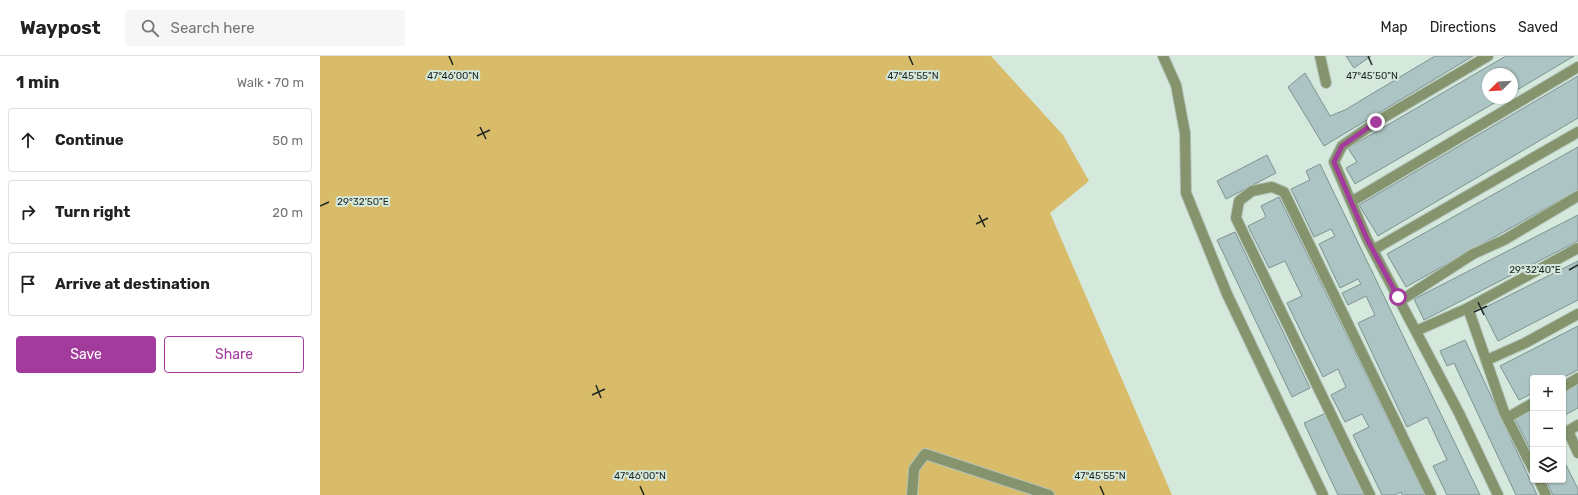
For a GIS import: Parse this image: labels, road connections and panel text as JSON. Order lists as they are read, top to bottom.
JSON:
{
  "north": "bottom left",
  "page": {
    "header": "Waypost",
    "search": "Search here",
    "nav": ["Map", "Directions", "Saved"],
    "heading": ["1 min", "Walk · 70 m"],
    "list": [
      ["Continue", "50 m"],
      ["Turn right", "20 m"],
      "Arrive at destination"
    ],
    "buttons": ["Save", "Share"],
    "map_buttons": ["+", "−"]
  },
  "coordinates": [
    "47°45'50\"N",
    "47°46'00\"N",
    "47°45'55\"N",
    "29°32'50\"E",
    "29°32'40\"E"
  ]
}
